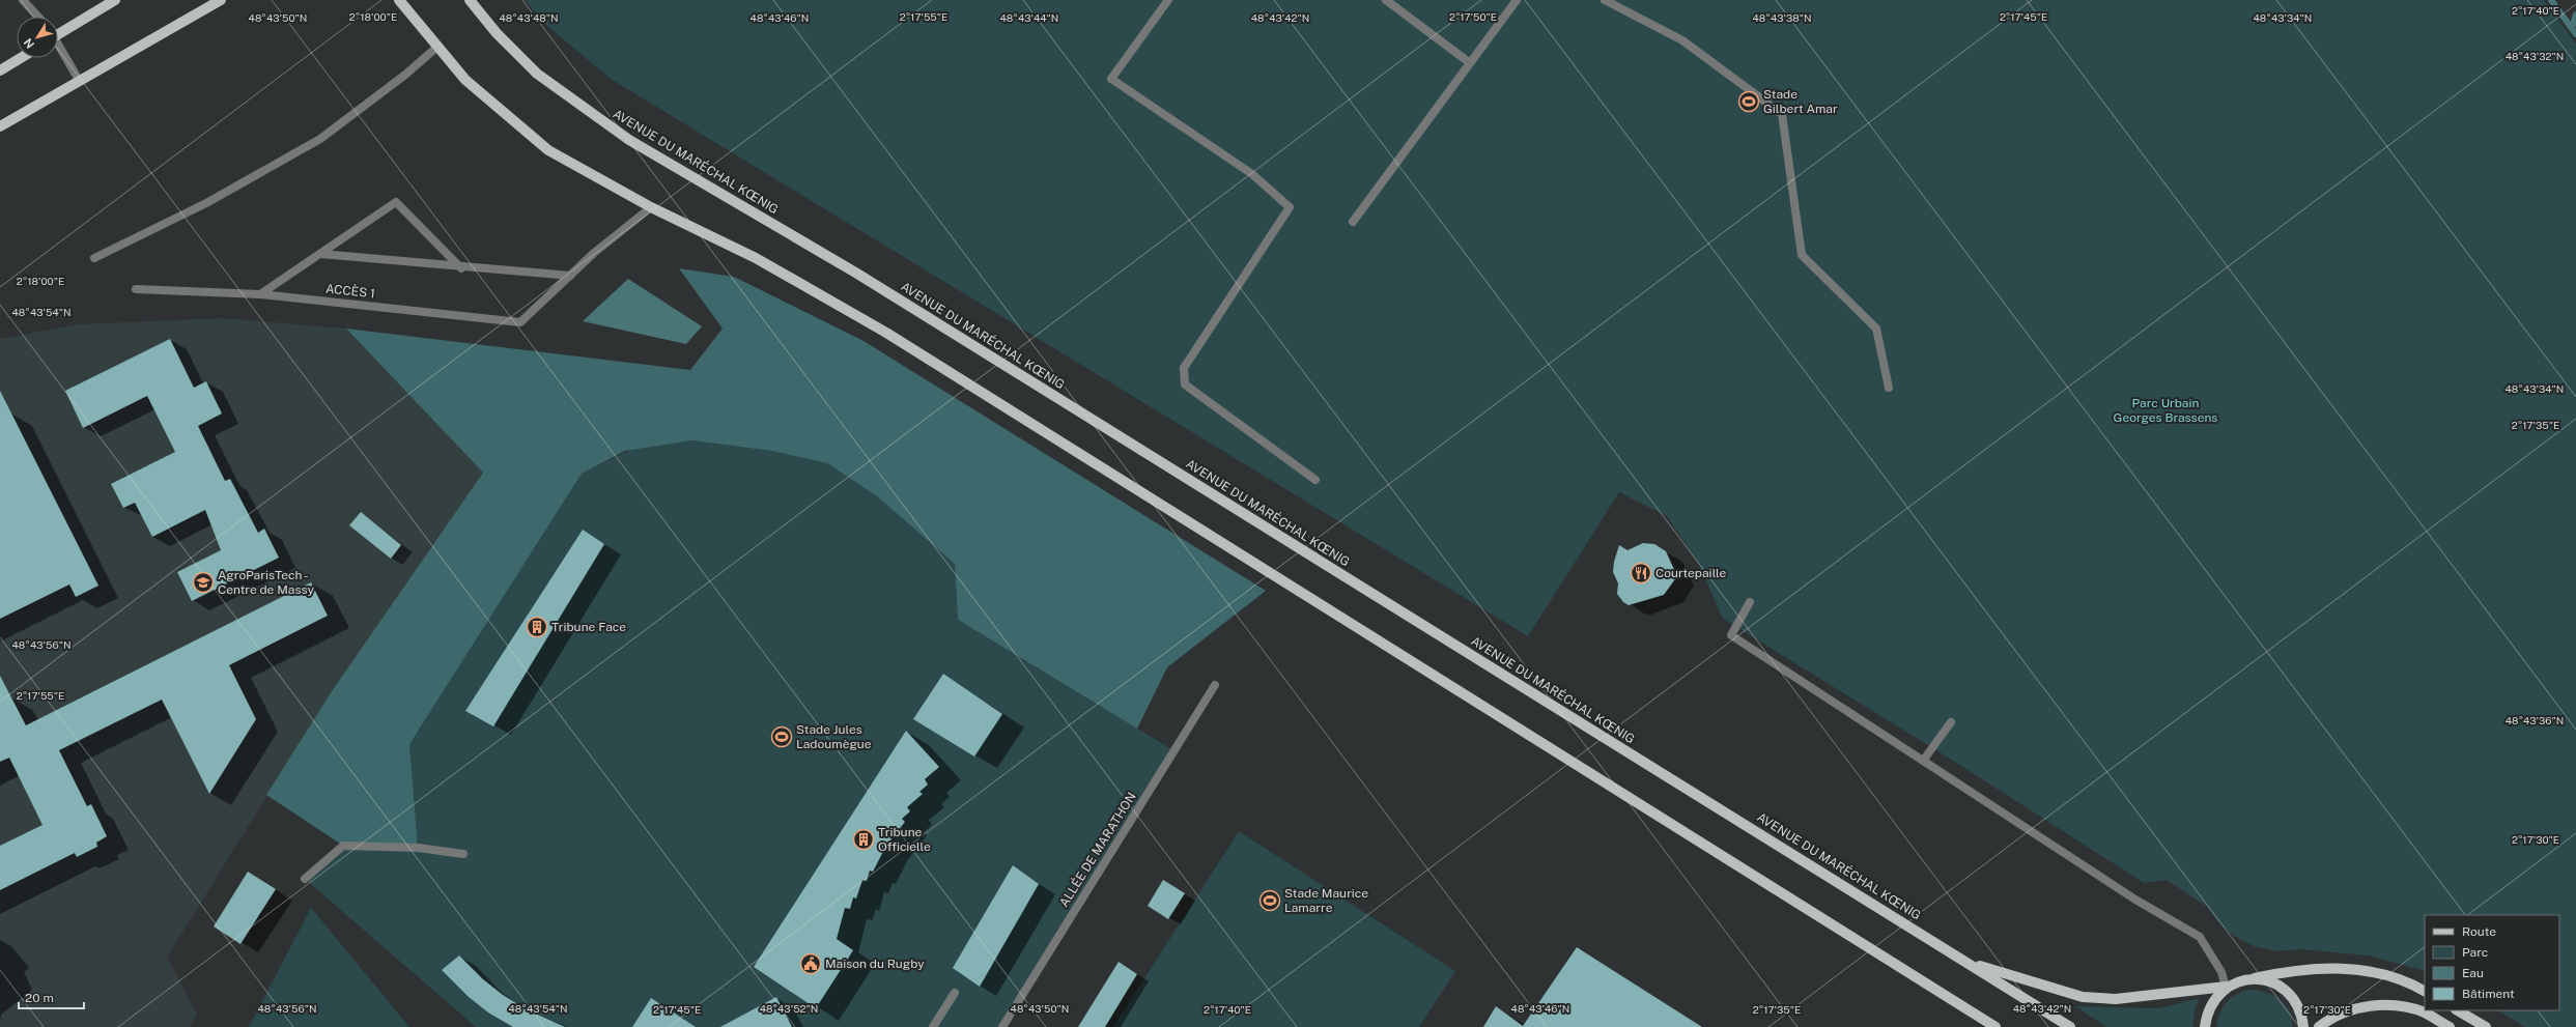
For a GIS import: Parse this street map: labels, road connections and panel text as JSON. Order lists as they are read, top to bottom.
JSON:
{
  "streets": {
    "main road": ["AVENUE DU MARÉCHAL KŒNIG"],
    "street": ["ACCÈS 1", "ALLÉE DE MARATHON"]
  },
  "parks": ["Parc Urbain Georges Brassens"],
  "places": {
    "sports": ["Stade Gilbert Amar", "Stade Jules Ladoumègue", "Stade Maurice Lamarre"],
    "restaurant": ["Courtepaille"],
    "school or university": ["AgroParisTech - Centre de Massy"],
    "building": ["Tribune Face", "Tribune Officielle"],
    "public building": ["Maison du Rugby"]
  },
  "legend": [
    "Route",
    "Parc",
    "Eau",
    "Bâtiment"
  ],
  "scale_bar": "20 m",
  "north": "bottom left",
  "coordinates": [
    "2°17'40\"E",
    "2°18'00\"E",
    "2°17'55\"E",
    "2°17'50\"E",
    "2°17'45\"E",
    "48°43'50\"N",
    "48°43'48\"N",
    "48°43'46\"N",
    "48°43'44\"N",
    "48°43'42\"N",
    "48°43'38\"N",
    "48°43'34\"N",
    "48°43'32\"N",
    "48°43'54\"N",
    "2°17'35\"E",
    "48°43'56\"N",
    "48°43'36\"N",
    "2°17'30\"E",
    "48°43'52\"N"
  ]
}
